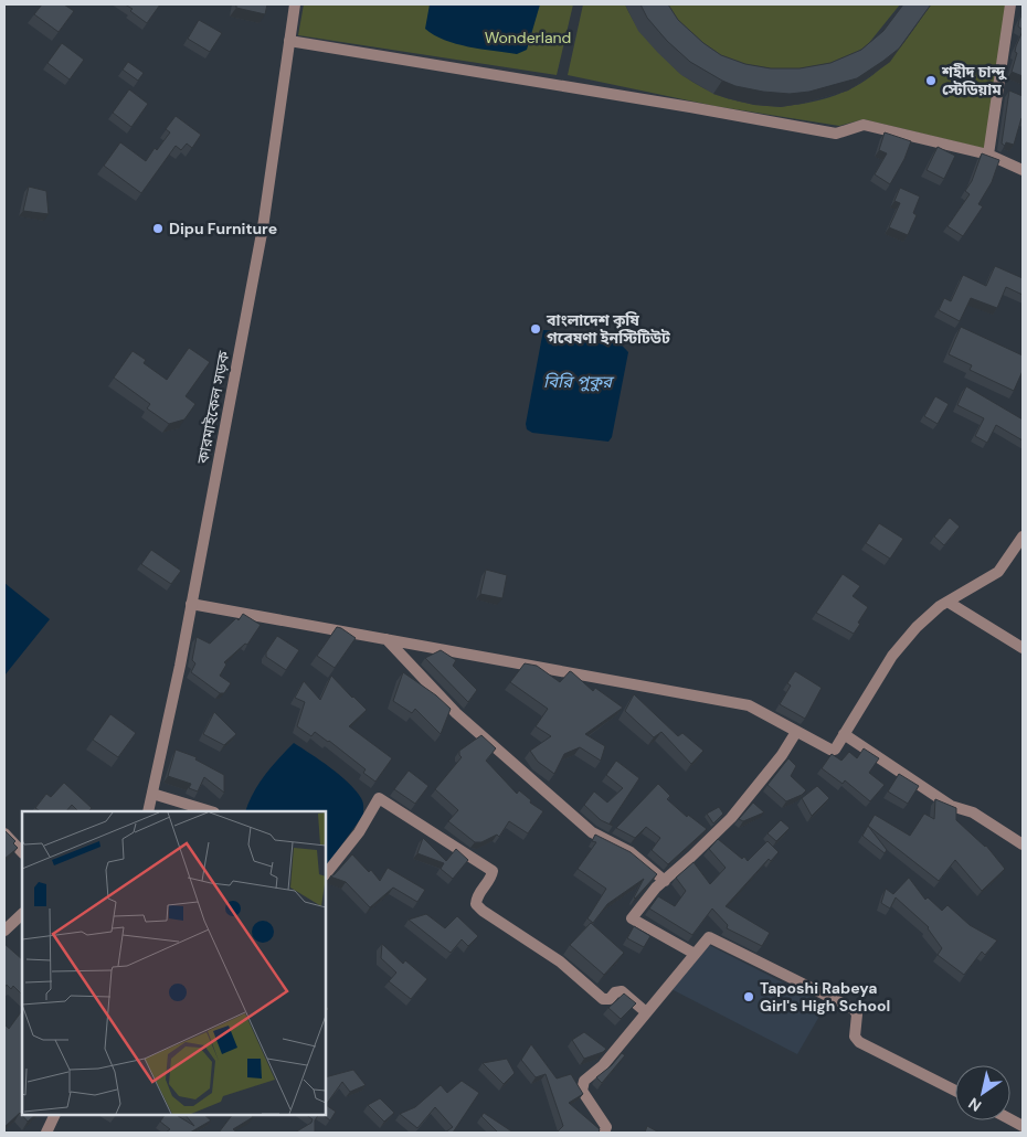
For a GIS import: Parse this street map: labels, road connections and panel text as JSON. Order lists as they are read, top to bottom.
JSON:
{
  "streets": {
    "street": ["কারমাইকেল সড়ক"]
  },
  "water": ["বিরি পুকুর"],
  "parks": ["Wonderland"],
  "places": [
    "শহীদ চান্দু স্টেডিয়াম",
    "Dipu Furniture",
    "বাংলাদেশ কৃষি গবেষণা ইনস্টিটিউট",
    "Taposhi Rabeya Girl's High School"
  ],
  "north": "bottom left"
}
